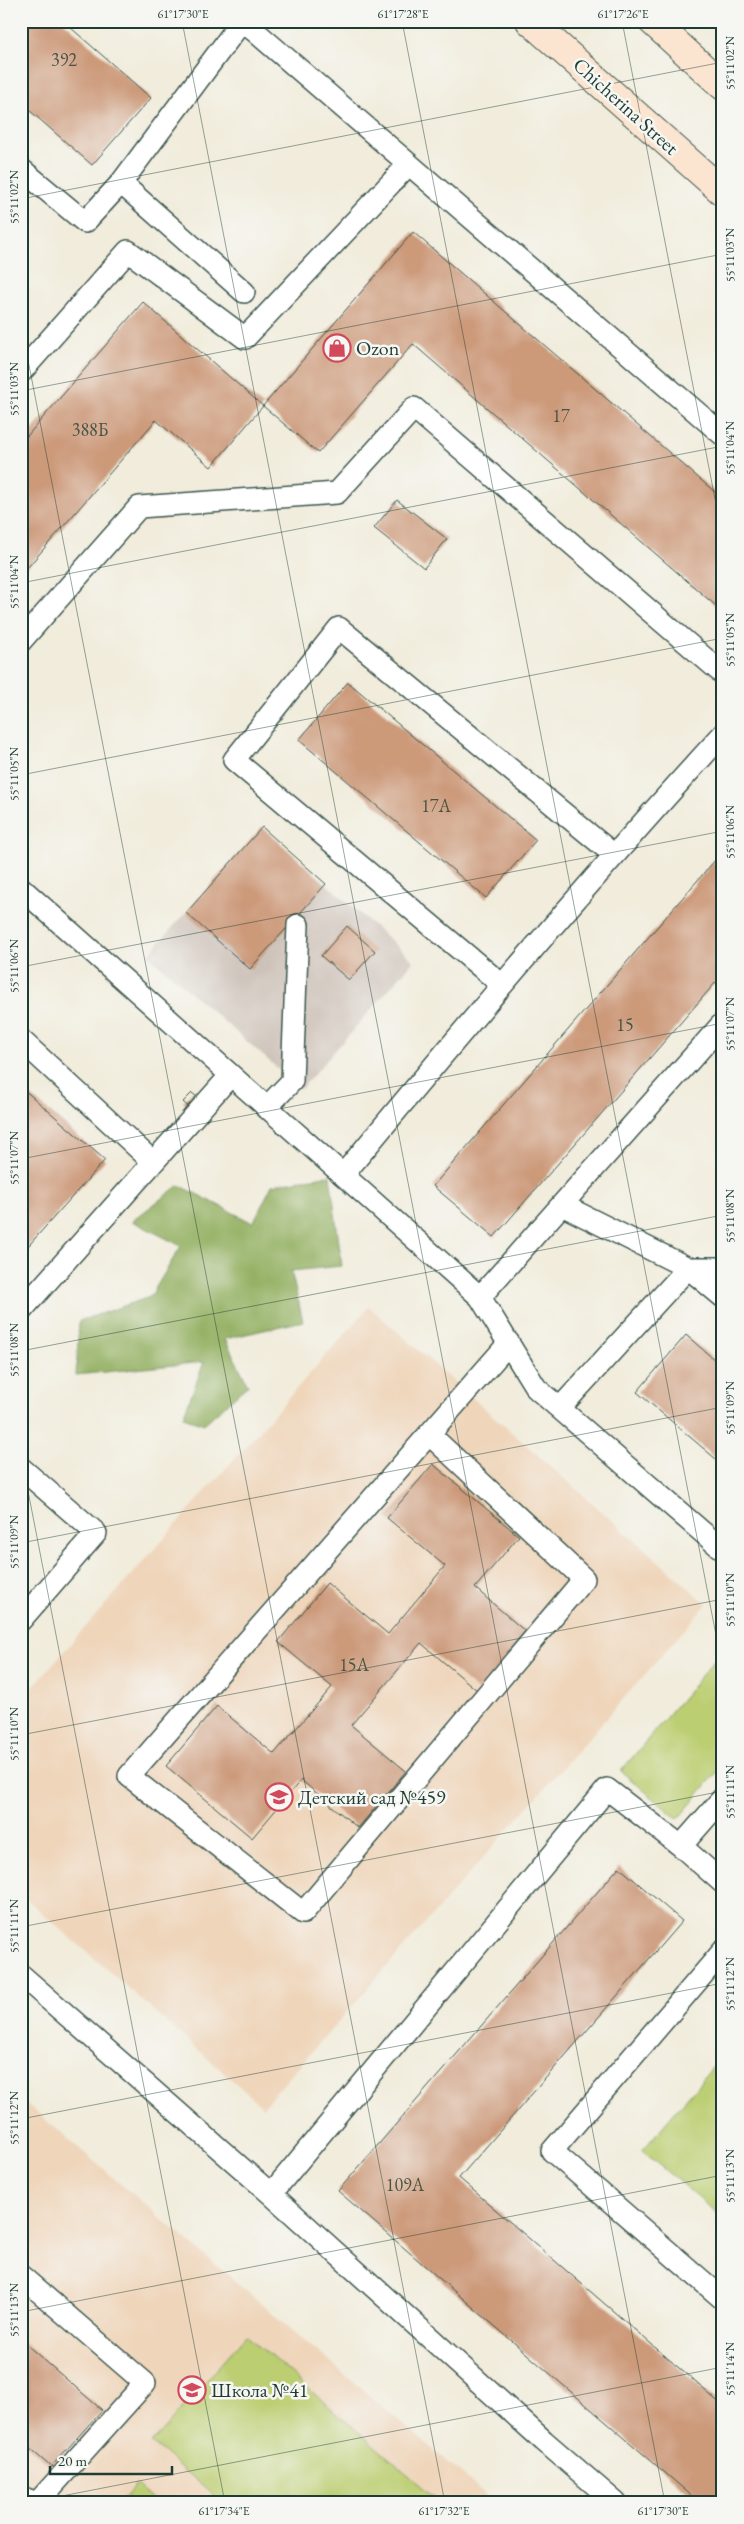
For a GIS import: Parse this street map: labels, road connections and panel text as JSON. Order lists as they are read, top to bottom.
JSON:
{
  "streets": {
    "main road": ["Chicherina Street"]
  },
  "places": {
    "shop": ["Ozon"],
    "school or university": ["Детский сад №459", "Школа №41"]
  },
  "house_numbers": [
    "392",
    "17",
    "388Б",
    "17А",
    "15",
    "15А",
    "109А"
  ],
  "scale_bar": "20 m",
  "coordinates": [
    "61°17'30\"E",
    "61°17'28\"E",
    "61°17'26\"E",
    "55°11'02\"N",
    "55°11'03\"N",
    "55°11'04\"N",
    "55°11'05\"N",
    "55°11'06\"N",
    "55°11'07\"N",
    "55°11'08\"N",
    "55°11'09\"N",
    "55°11'10\"N",
    "55°11'11\"N",
    "55°11'12\"N",
    "55°11'13\"N",
    "55°11'14\"N",
    "61°17'34\"E",
    "61°17'32\"E"
  ]
}
